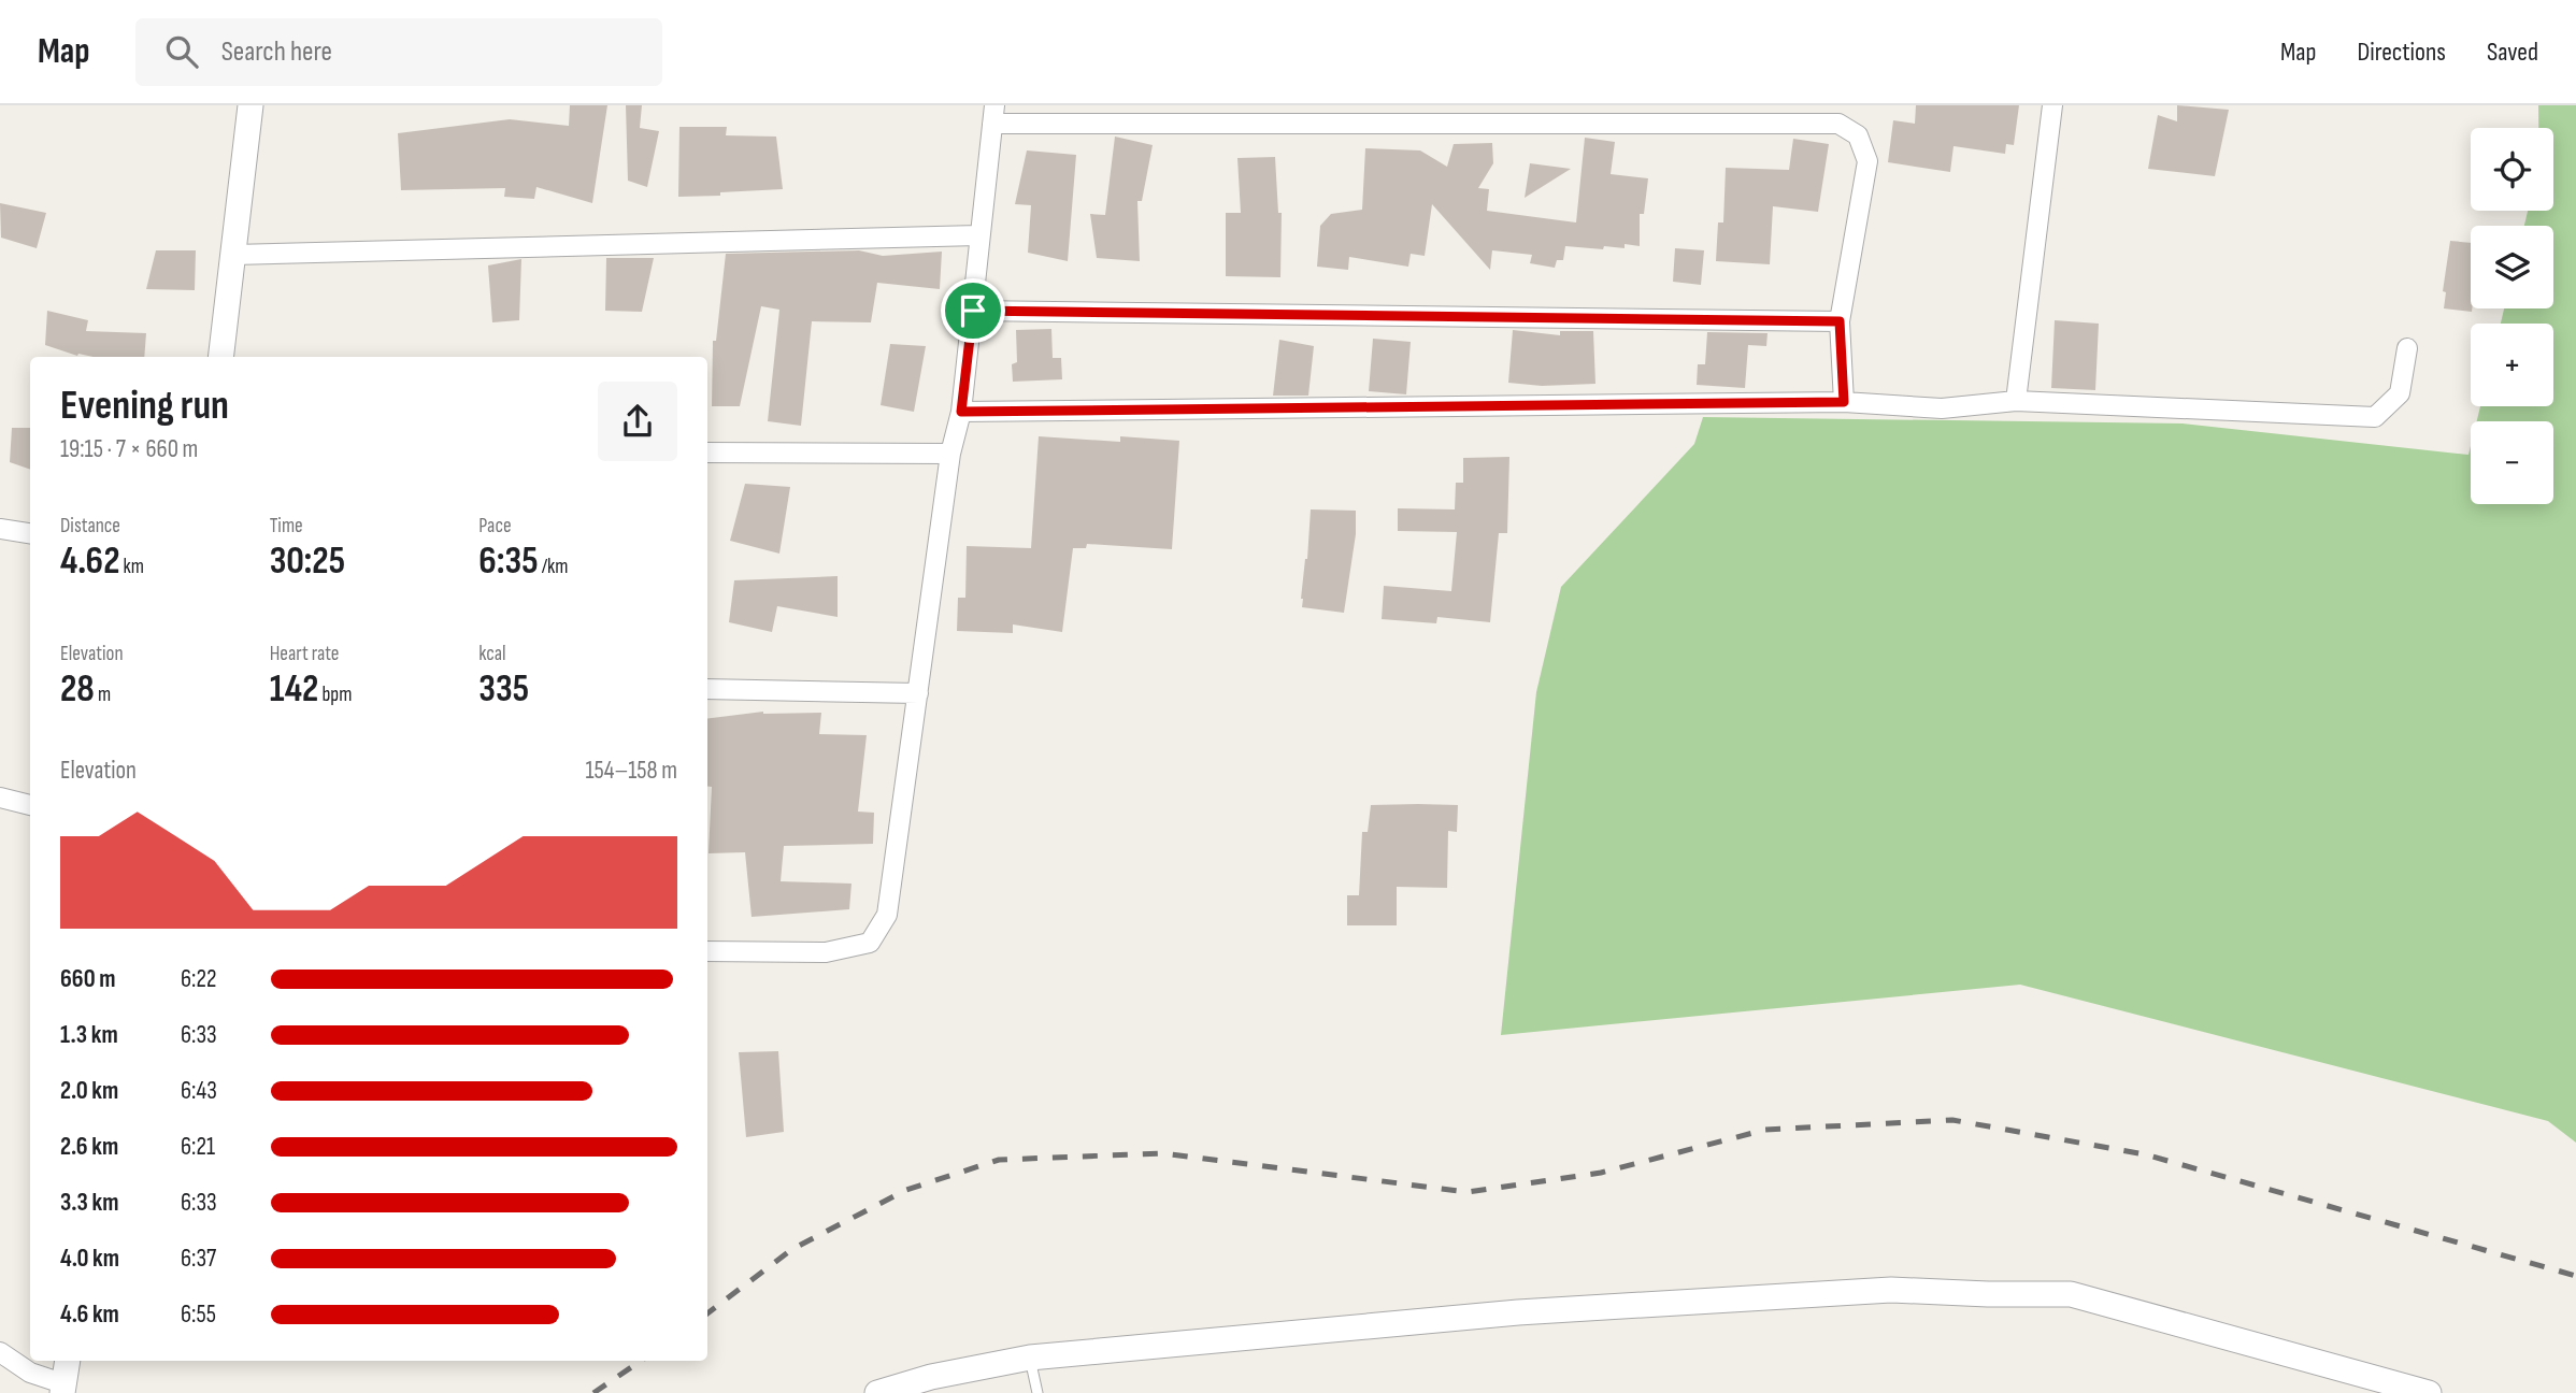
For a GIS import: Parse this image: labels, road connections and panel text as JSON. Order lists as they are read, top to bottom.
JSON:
{
  "page": {
    "header": "Map",
    "search": "Search here",
    "nav": ["Map", "Directions", "Saved"],
    "map_buttons": ["+", "−"],
    "heading": ["Evening run", "19:15 · 7 × 660 m"],
    "stats": [
      ["Distance", "4.62 km"],
      ["Time", "30:25"],
      ["Pace", "6:35 /km"],
      ["Elevation", "28 m"],
      ["Heart rate", "142 bpm"],
      ["kcal", "335"]
    ],
    "chart": ["Elevation", "154–158 m"],
    "list": [
      {
        "name": "660 m",
        "note": "6:22"
      },
      {
        "name": "1.3 km",
        "note": "6:33"
      },
      {
        "name": "2.0 km",
        "note": "6:43"
      },
      {
        "name": "2.6 km",
        "note": "6:21"
      },
      {
        "name": "3.3 km",
        "note": "6:33"
      },
      {
        "name": "4.0 km",
        "note": "6:37"
      },
      {
        "name": "4.6 km",
        "note": "6:55"
      }
    ]
  }
}
